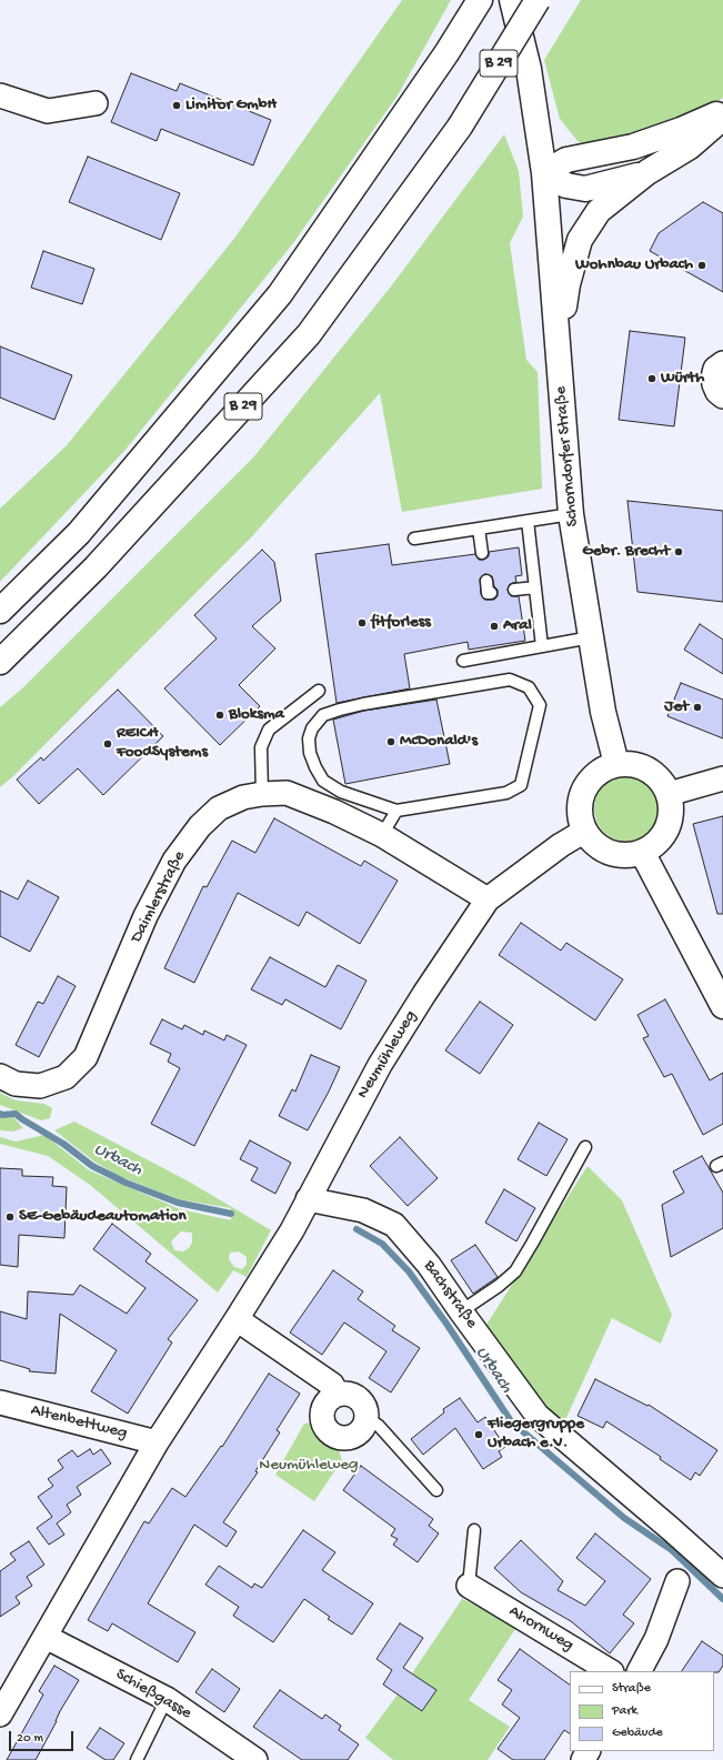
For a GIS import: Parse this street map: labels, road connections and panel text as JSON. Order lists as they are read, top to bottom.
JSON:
{
  "streets": {
    "main road": ["B 29", "Schorndorfer Straße"],
    "street": [
      "Daimlerstraße",
      "Neumühleweg",
      "Bachstraße",
      "Altenbettweg",
      "Ahornweg",
      "Schießgasse"
    ]
  },
  "crossings": [
    ["Schorndorfer Straße", "Neumühleweg"],
    ["Daimlerstraße", "Neumühleweg"],
    ["Neumühleweg", "Bachstraße"],
    ["Neumühleweg", "Altenbettweg"],
    ["Neumühleweg", "Schießgasse"]
  ],
  "water": ["Urbach"],
  "parks": ["Neumühleweg"],
  "places": [
    "Limitor GmbH",
    "Wohnbau Urbach",
    "Würth",
    "Gebr. Brecht",
    "fitforless",
    "Aral",
    "Jet",
    "Bloksma",
    "McDonald's",
    "REICH FoodSystems",
    "SE-Gebäudeautomation",
    "Fliegergruppe Urbach e.V."
  ],
  "legend": ["Straße", "Park", "Gebäude"],
  "scale_bar": "20 m"
}
